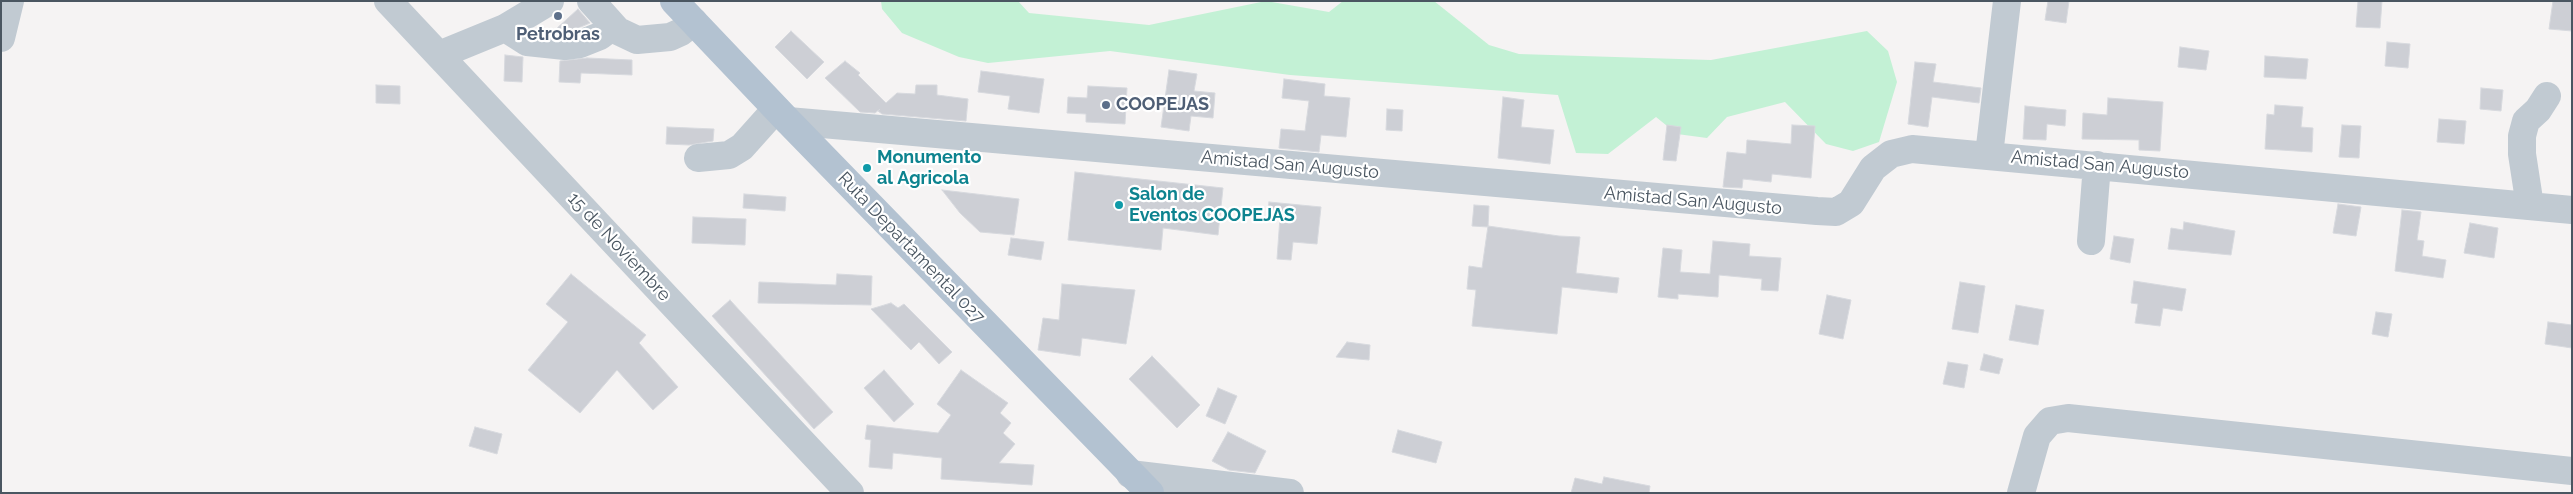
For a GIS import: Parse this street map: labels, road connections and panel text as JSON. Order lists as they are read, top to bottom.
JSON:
{
  "streets": {
    "main road": ["Ruta Departamental 027"],
    "street": ["Amistad San Augusto", "15 de Noviembre"]
  },
  "crossings": [
    ["Amistad San Augusto", "Ruta Departamental 027"]
  ],
  "places": [
    "Petrobras",
    "COOPEJAS",
    "Monumento al Agricola",
    "Salon de Eventos COOPEJAS"
  ]
}
